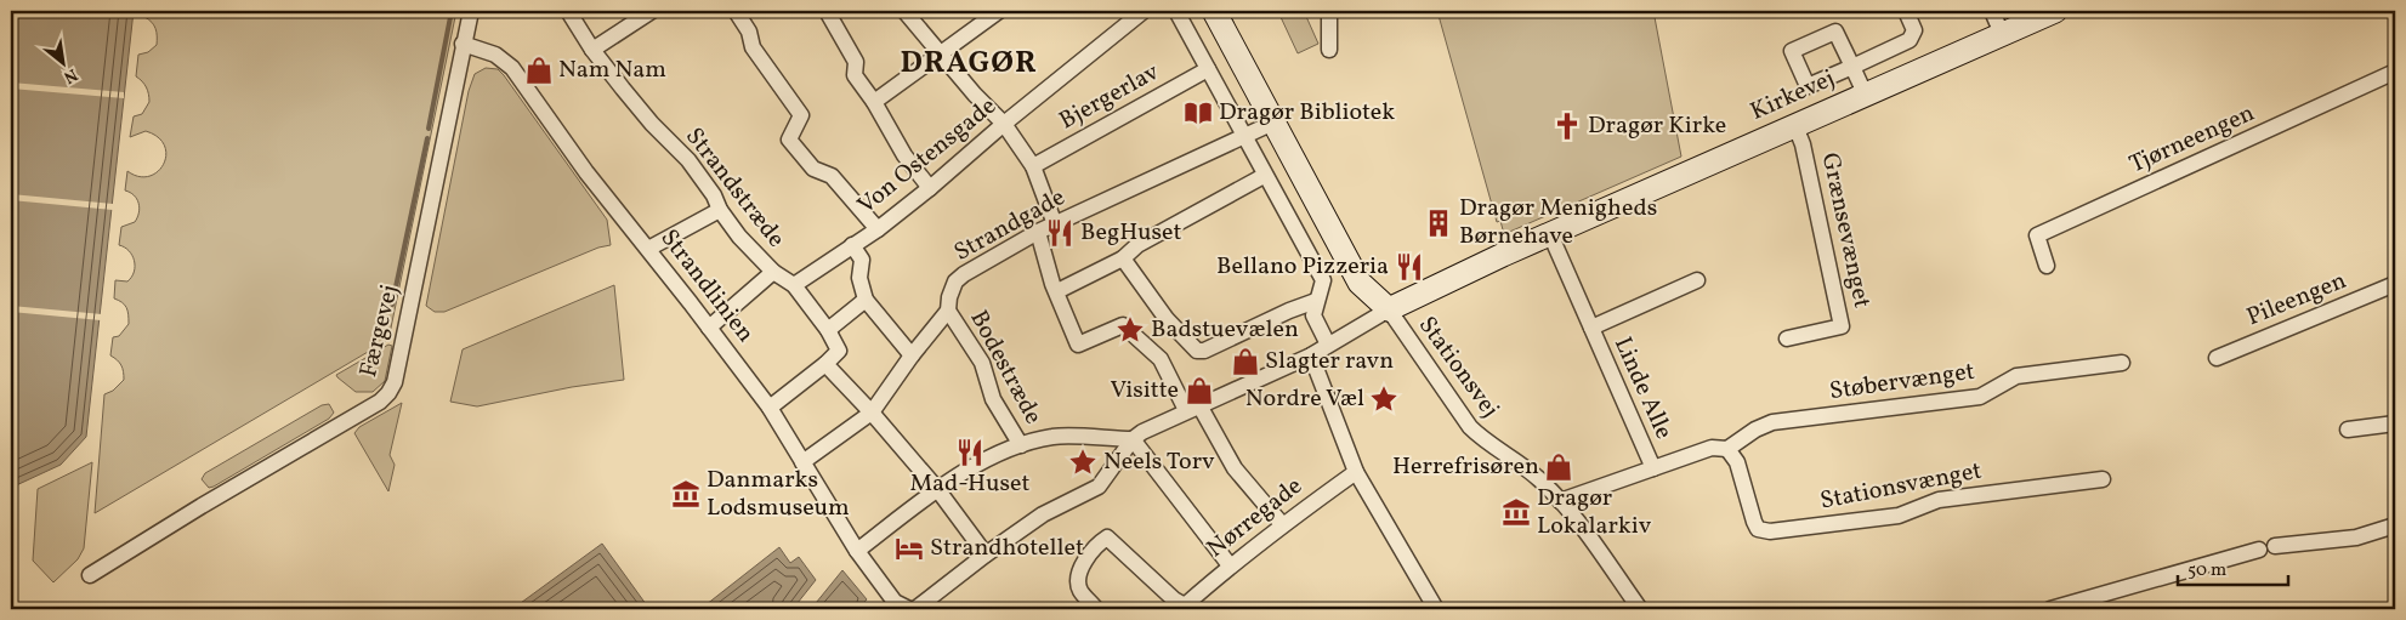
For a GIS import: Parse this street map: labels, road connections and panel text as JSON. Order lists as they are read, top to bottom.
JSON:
{
  "streets": {
    "main road": ["Kirkevej"],
    "street": [
      "Bjergerlav",
      "Tjørneengen",
      "Von Ostensgade",
      "Strandstræde",
      "Strandgade",
      "Grænsevænget",
      "Strandlinien",
      "Pileengen",
      "Færgevej",
      "Bodestræde",
      "Stationsvej",
      "Støbervænget",
      "Linde Alle",
      "Stationsvænget",
      "Nørregade"
    ]
  },
  "crossings": [
    ["Kirkevej", "Grænsevænget"],
    ["Kirkevej", "Stationsvej"],
    ["Kirkevej", "Linde Alle"],
    ["Von Ostensgade", "Strandstræde"],
    ["Strandgade", "Strandlinien"],
    ["Strandgade", "Bodestræde"],
    ["Strandlinien", "Færgevej"],
    ["Støbervænget", "Stationsvænget"]
  ],
  "districts": ["DRAGØR"],
  "places": {
    "shop": [
      "Nam Nam",
      "Slagter ravn",
      "Visitte",
      "Herrefrisøren"
    ],
    "library": ["Dragør Bibliotek"],
    "church": ["Dragør Kirke"],
    "building": ["Dragør Menigheds Børnehave"],
    "restaurant": ["BegHuset", "Bellano Pizzeria", "Mad-Huset"],
    "place": ["Badstuevælen", "Nordre Væl", "Neels Torv"],
    "museum": ["Danmarks Lodsmuseum", "Dragør Lokalarkiv"],
    "hotel": ["Strandhotellet"]
  },
  "scale_bar": "50 m",
  "north": "bottom right"
}
